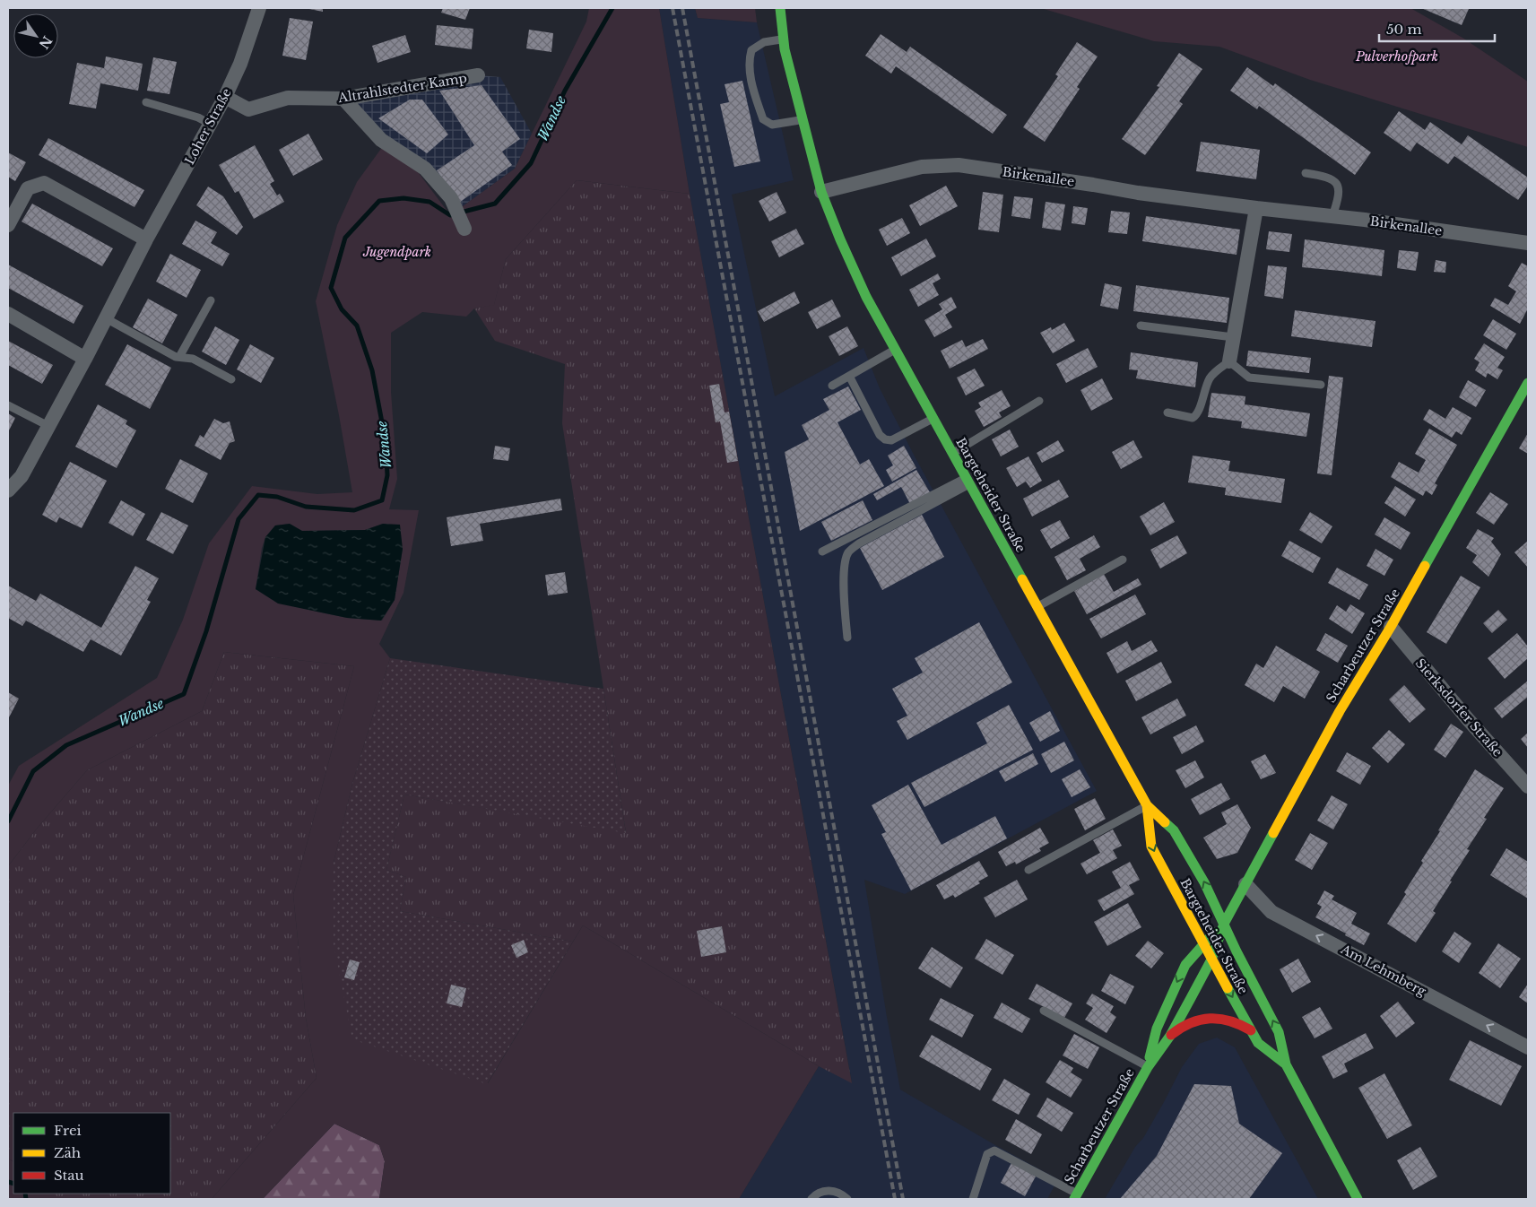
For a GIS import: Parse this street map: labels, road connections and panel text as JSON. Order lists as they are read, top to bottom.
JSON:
{
  "streets": {
    "main road": ["Bargteheider Straße", "Scharbeutzer Straße"],
    "street": [
      "Altrahlstedter Kamp",
      "Loher Straße",
      "Birkenallee",
      "Sierksdorfer Straße",
      "Am Lehmberg"
    ]
  },
  "crossings": [
    ["Altrahlstedter Kamp", "Loher Straße"],
    ["Birkenallee", "Bargteheider Straße"],
    ["Bargteheider Straße", "Scharbeutzer Straße"],
    ["Scharbeutzer Straße", "Sierksdorfer Straße"],
    ["Scharbeutzer Straße", "Am Lehmberg"]
  ],
  "one_way": ["Am Lehmberg"],
  "water": ["Wandse"],
  "parks": ["Pulverhofpark", "Jugendpark"],
  "legend": ["Frei", "Zäh", "Stau"],
  "scale_bar": "50 m",
  "north": "bottom right"
}
